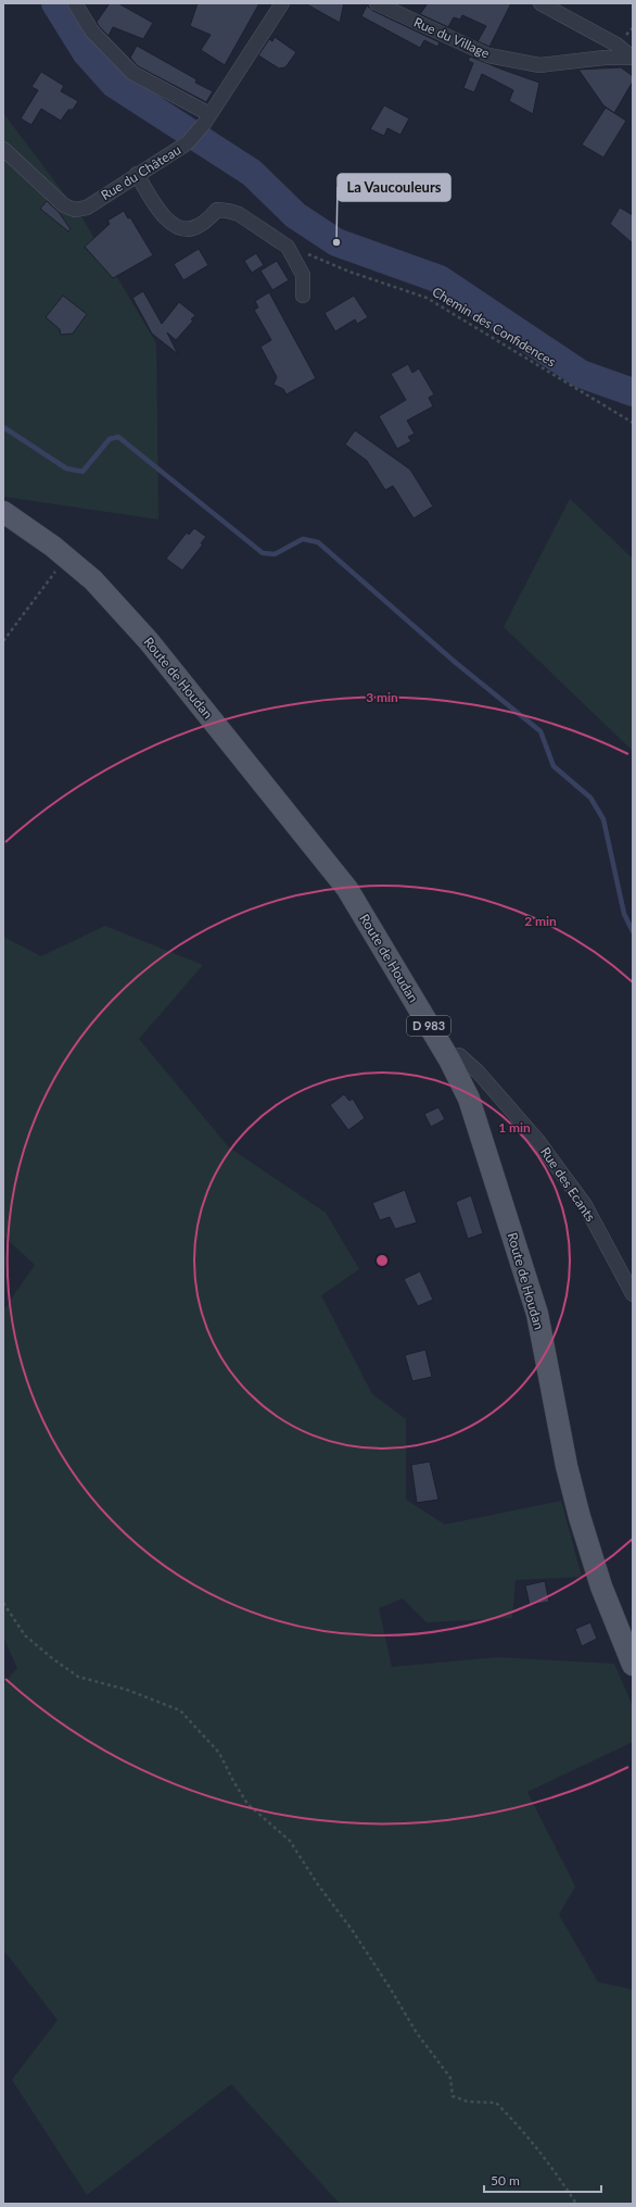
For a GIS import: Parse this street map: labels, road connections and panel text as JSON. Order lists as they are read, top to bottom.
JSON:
{
  "streets": {
    "main road": ["Route de Houdan", "D 983"],
    "street": ["Rue du Village", "Rue du Château", "Rue des Ecants"],
    "path": ["Chemin des Confidences"]
  },
  "crossings": [
    ["Route de Houdan", "Rue des Ecants"]
  ],
  "places": ["La Vaucouleurs"],
  "scale_bar": "50 m",
  "rings": ["3 min", "2 min", "1 min"]
}
